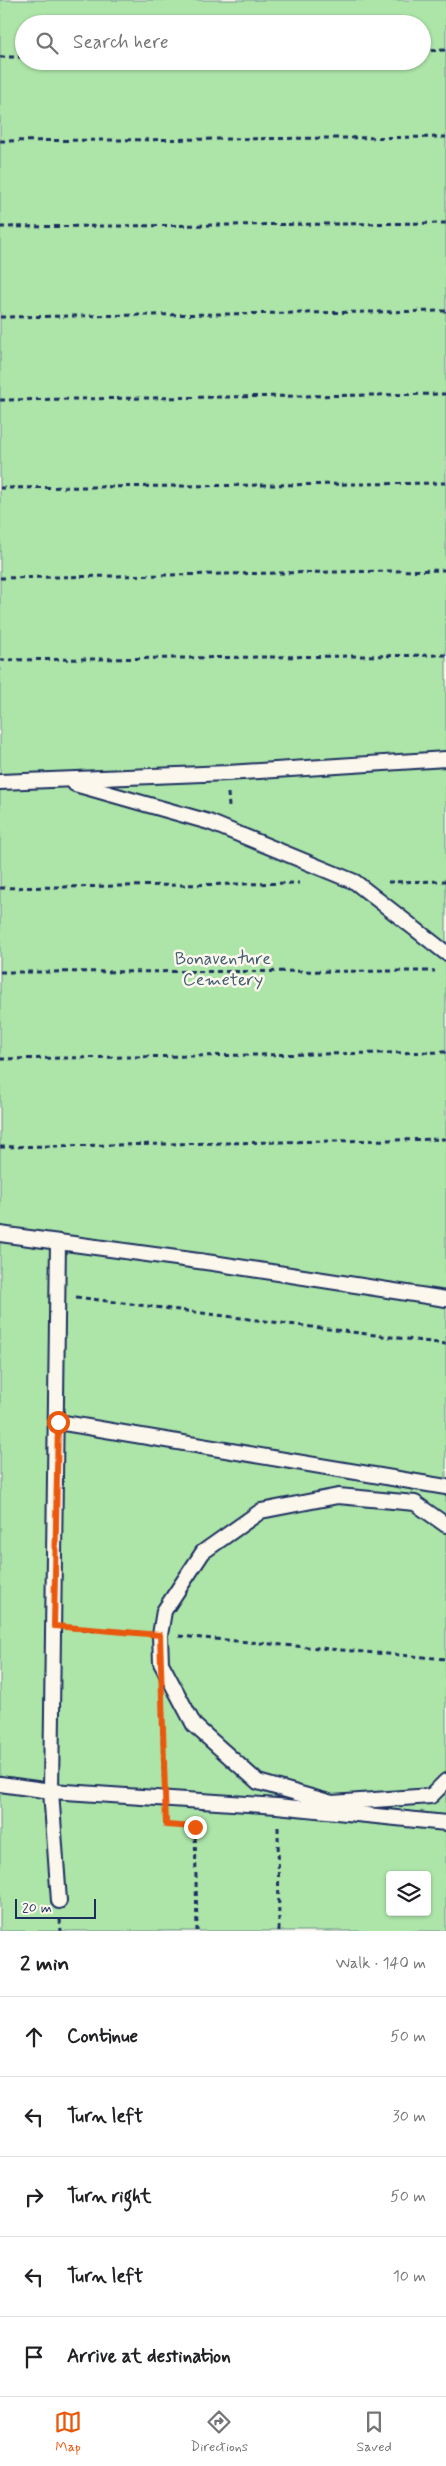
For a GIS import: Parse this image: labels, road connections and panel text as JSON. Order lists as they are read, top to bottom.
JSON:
{
  "parks": ["Bonaventure Cemetery"],
  "scale_bar": "20 m",
  "page": {
    "search": "Search here",
    "scale": "20 m",
    "heading": ["2 min", "Walk · 140 m"],
    "list": [
      ["Continue", "50 m"],
      ["Turn left", "30 m"],
      ["Turn right", "50 m"],
      ["Turn left", "10 m"],
      "Arrive at destination"
    ],
    "nav": ["Map", "Directions", "Saved"]
  }
}
